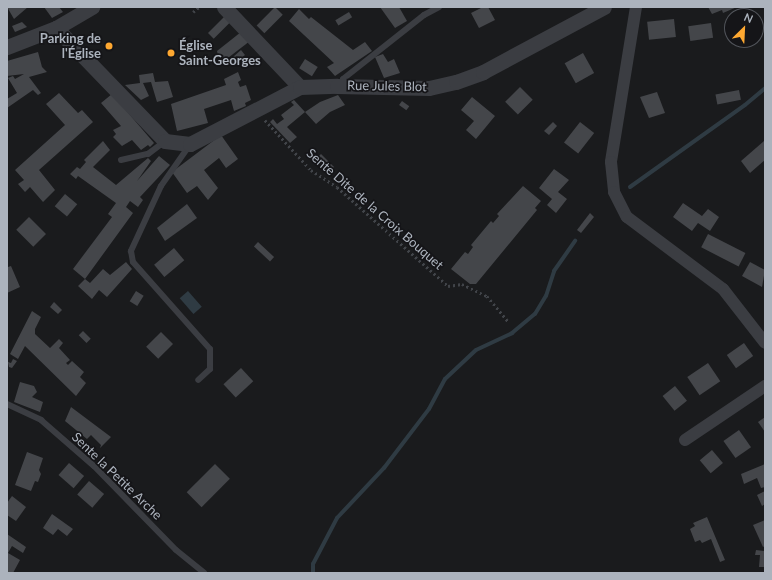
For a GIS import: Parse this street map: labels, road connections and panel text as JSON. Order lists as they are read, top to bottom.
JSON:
{
  "streets": {
    "street": ["Rue Jules Blot"],
    "lane": ["Sente la Petite Arche"],
    "path": ["Sente Dite de la Croix Bouquet"]
  },
  "crossings": [
    ["Rue Jules Blot", "Sente Dite de la Croix Bouquet"]
  ],
  "places": ["Parking de l'Église", "Église Saint-Georges"],
  "north": "top right"
}
